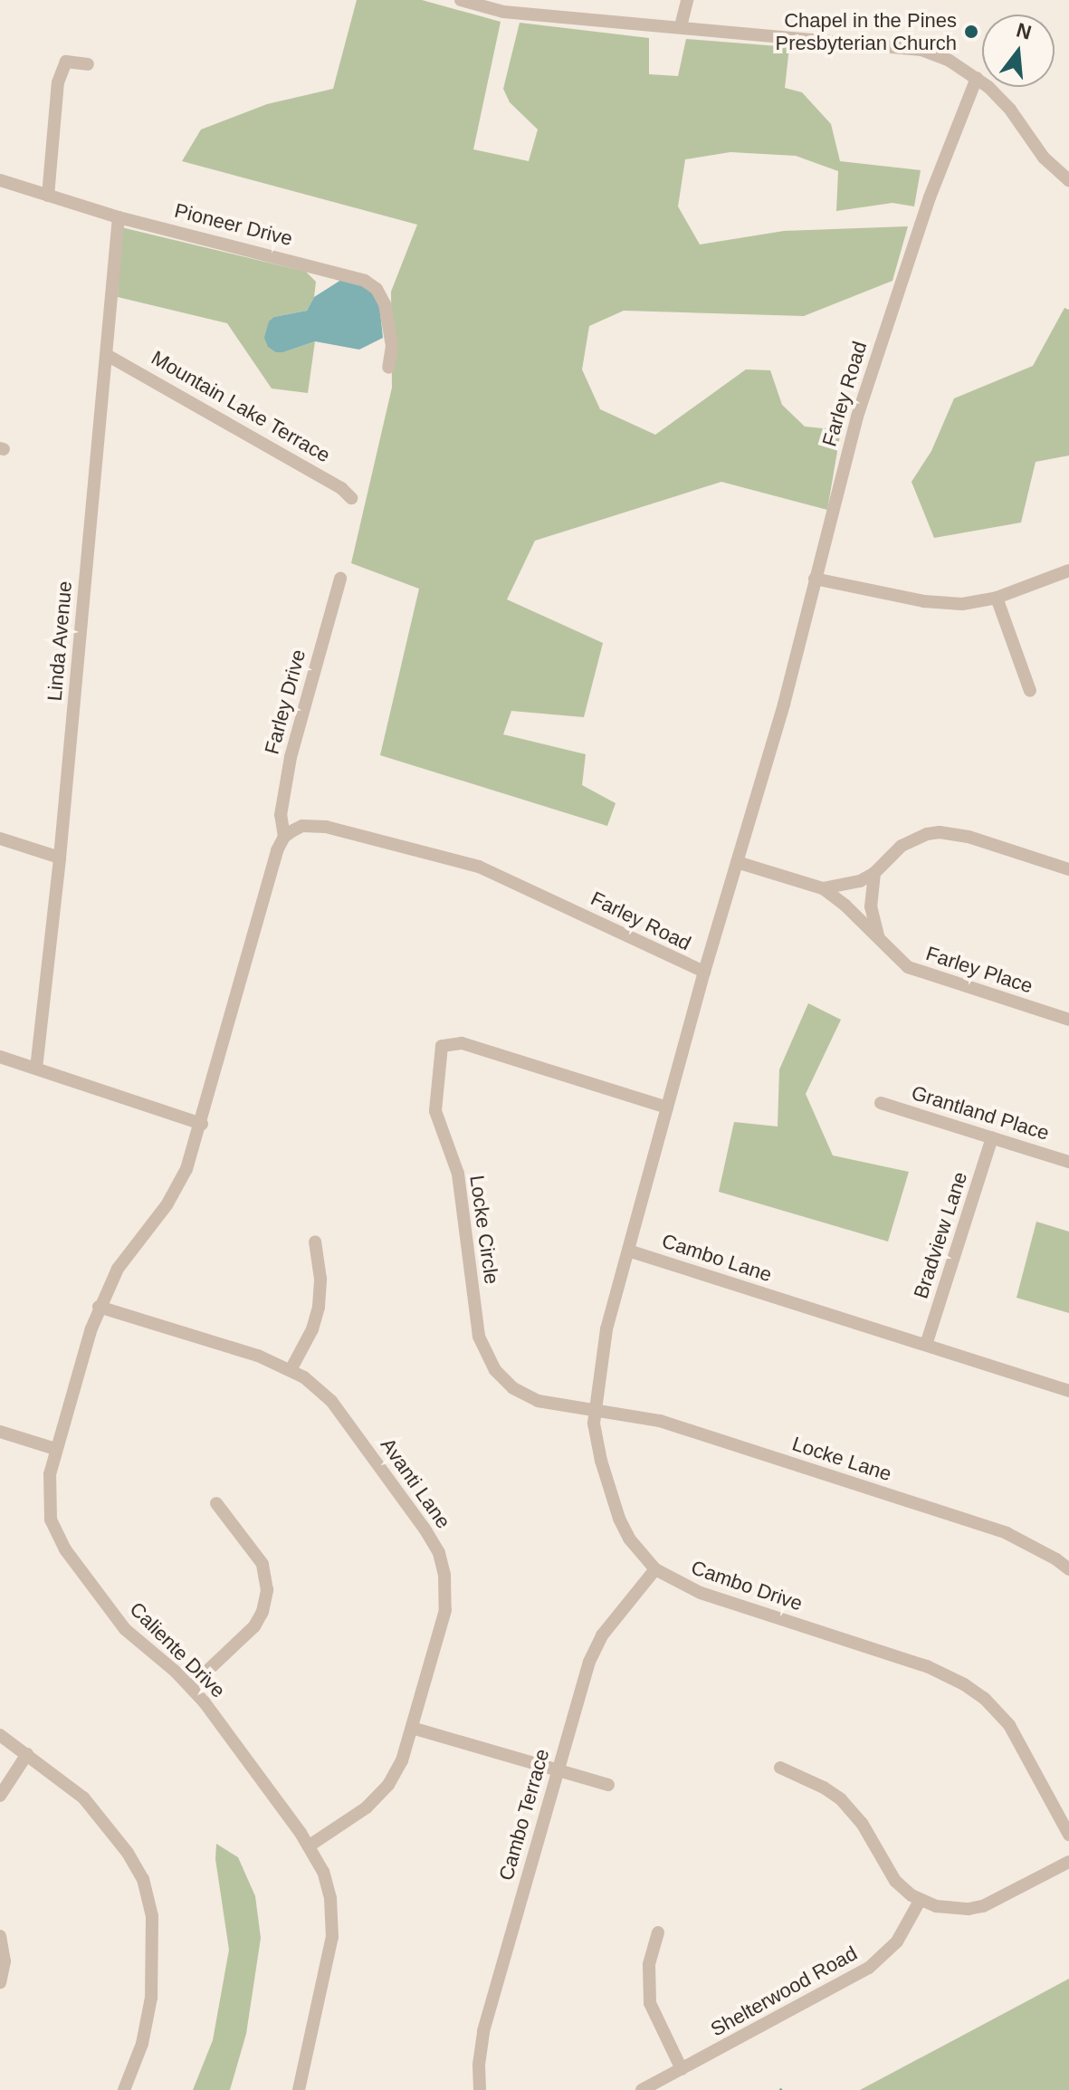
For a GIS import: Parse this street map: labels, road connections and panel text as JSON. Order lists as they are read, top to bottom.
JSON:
{
  "streets": {
    "street": [
      "Pioneer Drive",
      "Farley Road",
      "Mountain Lake Terrace",
      "Linda Avenue",
      "Farley Drive",
      "Farley Place",
      "Grantland Place",
      "Locke Circle",
      "Bradview Lane",
      "Cambo Lane",
      "Locke Lane",
      "Avanti Lane",
      "Cambo Drive",
      "Caliente Drive",
      "Cambo Terrace",
      "Shelterwood Road"
    ]
  },
  "crossings": [
    ["Pioneer Drive", "Linda Avenue"],
    ["Farley Road", "Farley Drive"],
    ["Farley Road", "Farley Place"],
    ["Farley Road", "Cambo Lane"],
    ["Mountain Lake Terrace", "Linda Avenue"],
    ["Grantland Place", "Bradview Lane"],
    ["Locke Circle", "Cambo Lane"],
    ["Locke Circle", "Locke Lane"],
    ["Locke Circle", "Cambo Drive"],
    ["Bradview Lane", "Cambo Lane"],
    ["Cambo Lane", "Cambo Drive"],
    ["Locke Lane", "Cambo Drive"],
    ["Avanti Lane", "Caliente Drive"],
    ["Cambo Drive", "Cambo Terrace"]
  ],
  "places": ["Chapel in the Pines Presbyterian Church"],
  "north": "top"
}
